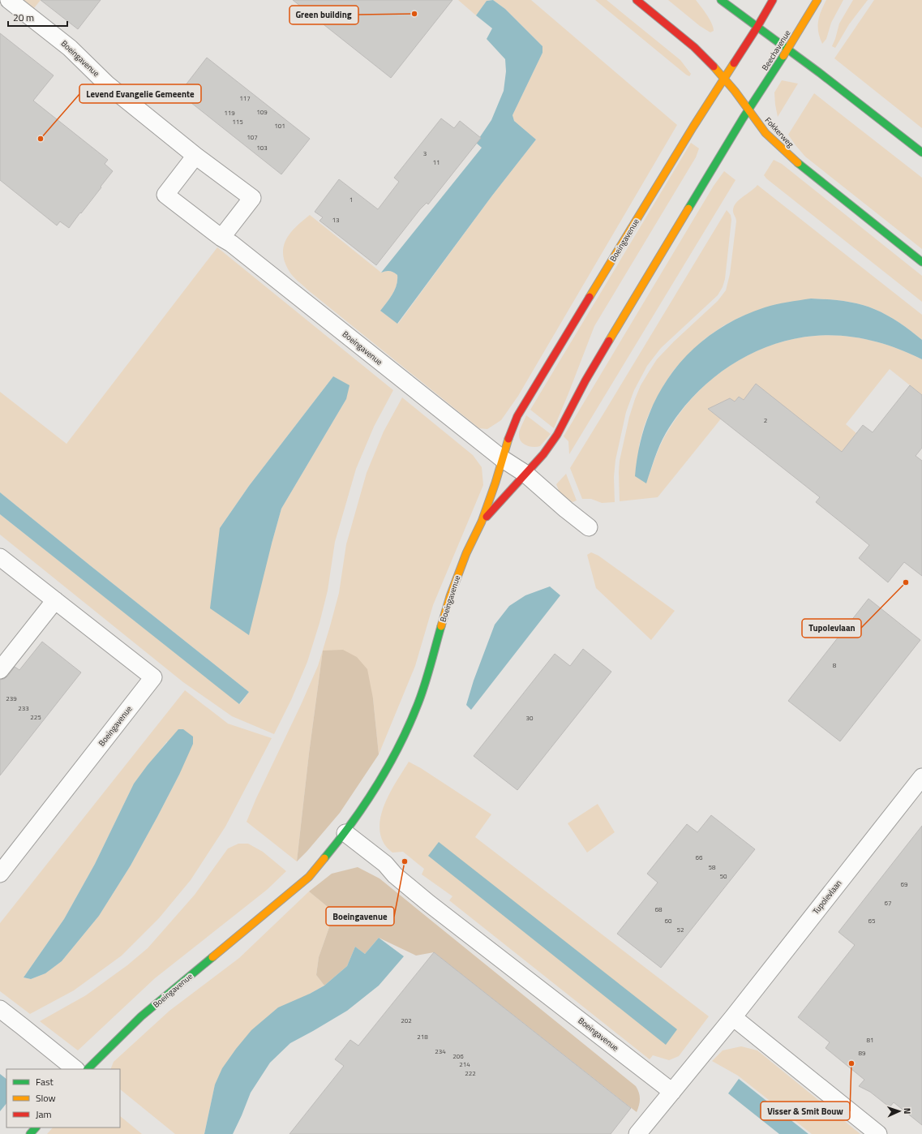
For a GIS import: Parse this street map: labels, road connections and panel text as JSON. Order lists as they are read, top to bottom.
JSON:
{
  "streets": {
    "street": [
      "Beechavenue",
      "Boeingavenue",
      "Fokkerweg",
      "Tupolevlaan"
    ]
  },
  "crossings": [
    ["Beechavenue", "Boeingavenue"],
    ["Beechavenue", "Fokkerweg"],
    ["Boeingavenue", "Fokkerweg"],
    ["Boeingavenue", "Tupolevlaan"]
  ],
  "places": [
    "Green building",
    "Levend Evangelie Gemeente",
    "Tupolevlaan",
    "Boeingavenue",
    "Visser & Smit Bouw"
  ],
  "house_numbers": [
    "117",
    "109",
    "119",
    "115",
    "101",
    "107",
    "103",
    "3",
    "11",
    "1",
    "13",
    "2",
    "8",
    "239",
    "233",
    "225",
    "30",
    "66",
    "58",
    "50",
    "69",
    "67",
    "68",
    "60",
    "65",
    "52",
    "202",
    "218",
    "81",
    "234",
    "89",
    "206",
    "214",
    "222"
  ],
  "legend": ["Fast", "Slow", "Jam"],
  "scale_bar": "20 m",
  "north": "right"
}
